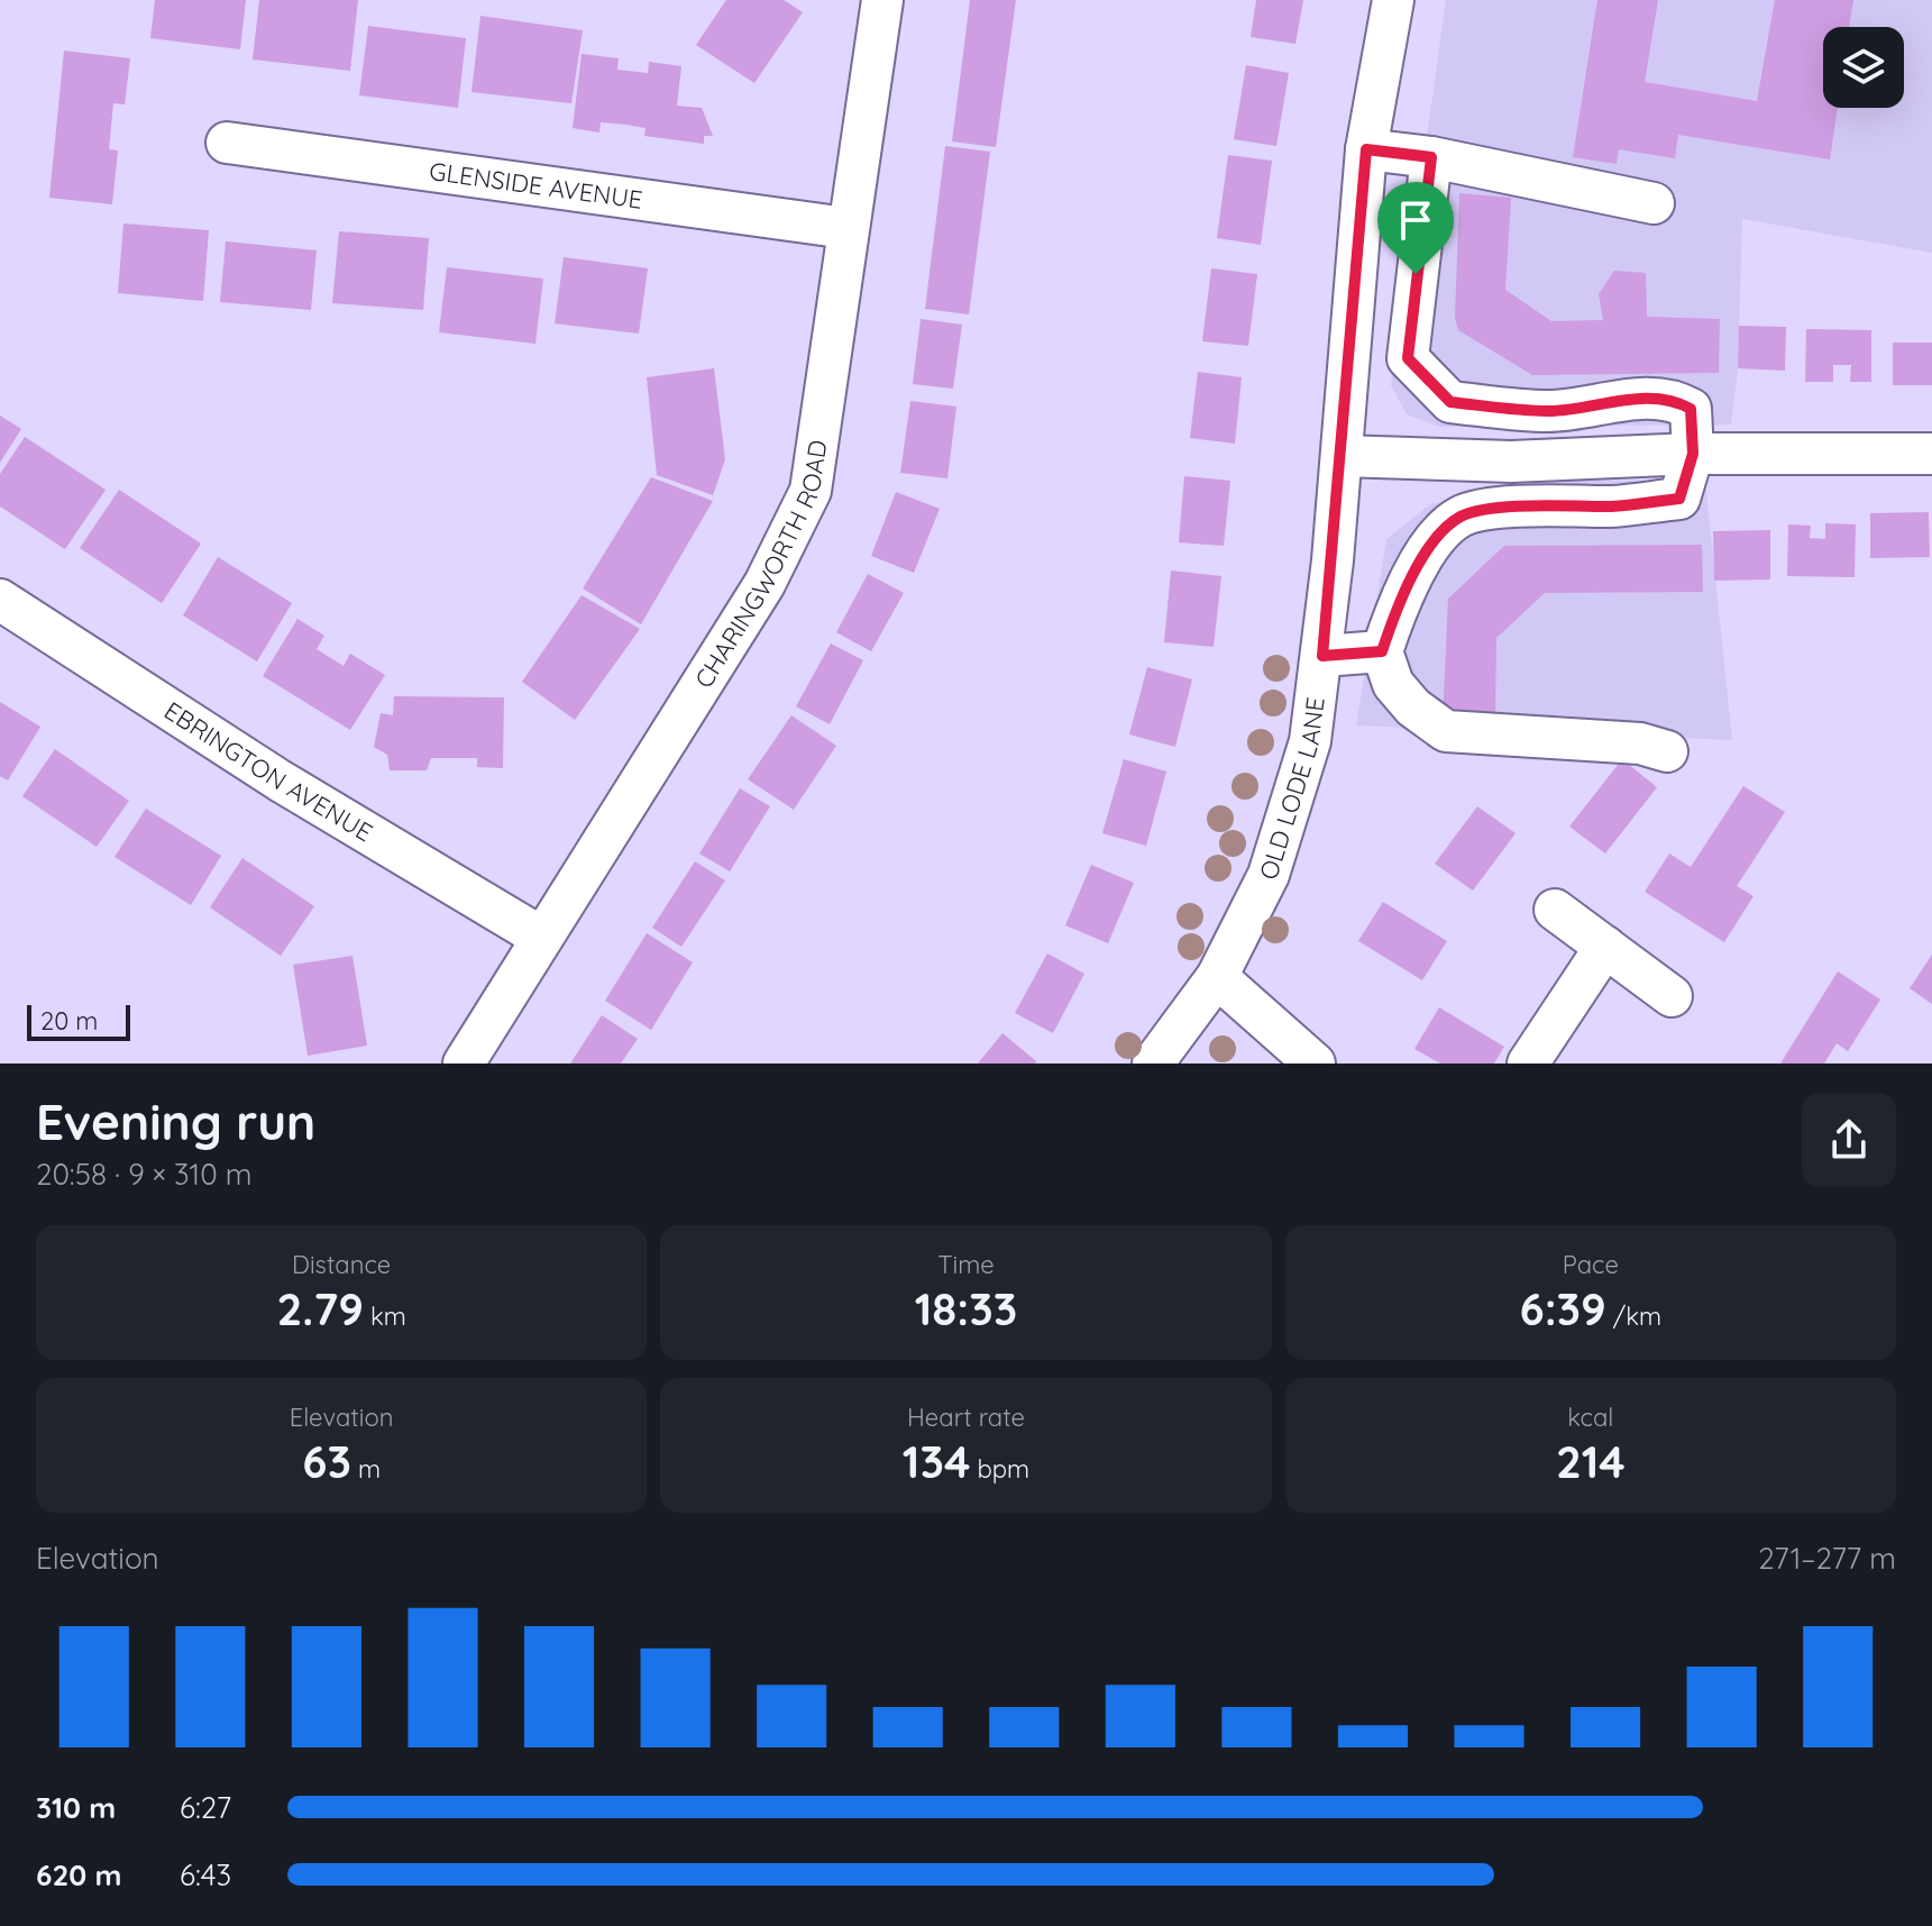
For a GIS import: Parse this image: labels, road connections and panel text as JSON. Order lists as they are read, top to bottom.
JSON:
{
  "streets": {
    "street": [
      "GLENSIDE AVENUE",
      "CHARINGWORTH ROAD",
      "EBRINGTON AVENUE",
      "OLD LODE LANE"
    ]
  },
  "crossings": [
    ["GLENSIDE AVENUE", "CHARINGWORTH ROAD"],
    ["CHARINGWORTH ROAD", "EBRINGTON AVENUE"]
  ],
  "scale_bar": "20 m",
  "page": {
    "scale": "20 m",
    "heading": ["Evening run", "20:58 · 9 × 310 m"],
    "stats": [
      ["Distance", "2.79 km"],
      ["Time", "18:33"],
      ["Pace", "6:39 /km"],
      ["Elevation", "63 m"],
      ["Heart rate", "134 bpm"],
      ["kcal", "214"]
    ],
    "chart": ["Elevation", "271–277 m"],
    "list": [
      {
        "name": "310 m",
        "note": "6:27"
      },
      {
        "name": "620 m",
        "note": "6:43"
      }
    ]
  }
}
